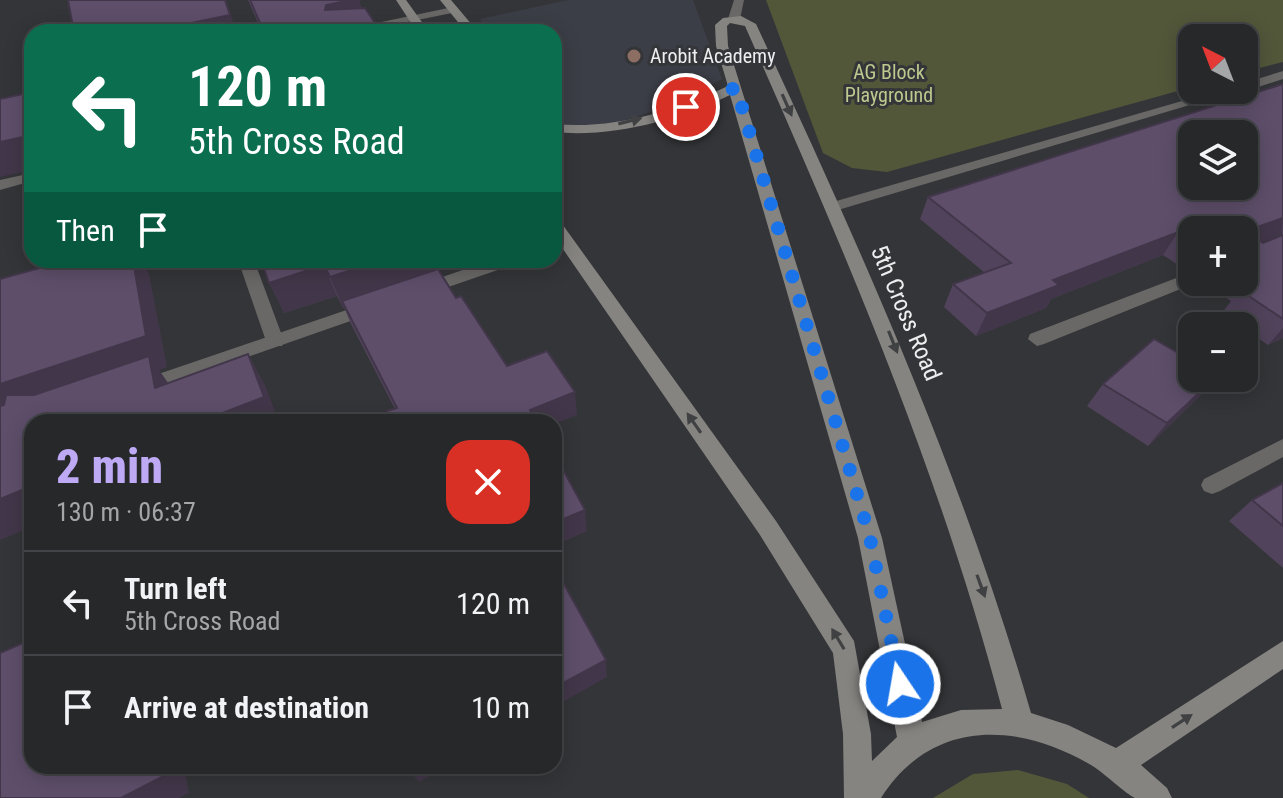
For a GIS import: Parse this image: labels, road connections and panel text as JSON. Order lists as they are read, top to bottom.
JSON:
{
  "streets": {
    "street": ["5th Cross Road"]
  },
  "parks": ["AG Block Playground"],
  "places": ["Arobit Academy"],
  "north": "top left",
  "page": {
    "map_buttons": ["+", "−"],
    "turn": ["120 m", "5th Cross Road"],
    "then": "Then",
    "heading": ["2 min", "130 m · 06:37"],
    "list": [
      {
        "name": "Turn left",
        "note": "5th Cross Road",
        "value": "120 m"
      },
      {
        "name": "Arrive at destination",
        "value": "10 m"
      }
    ]
  }
}
